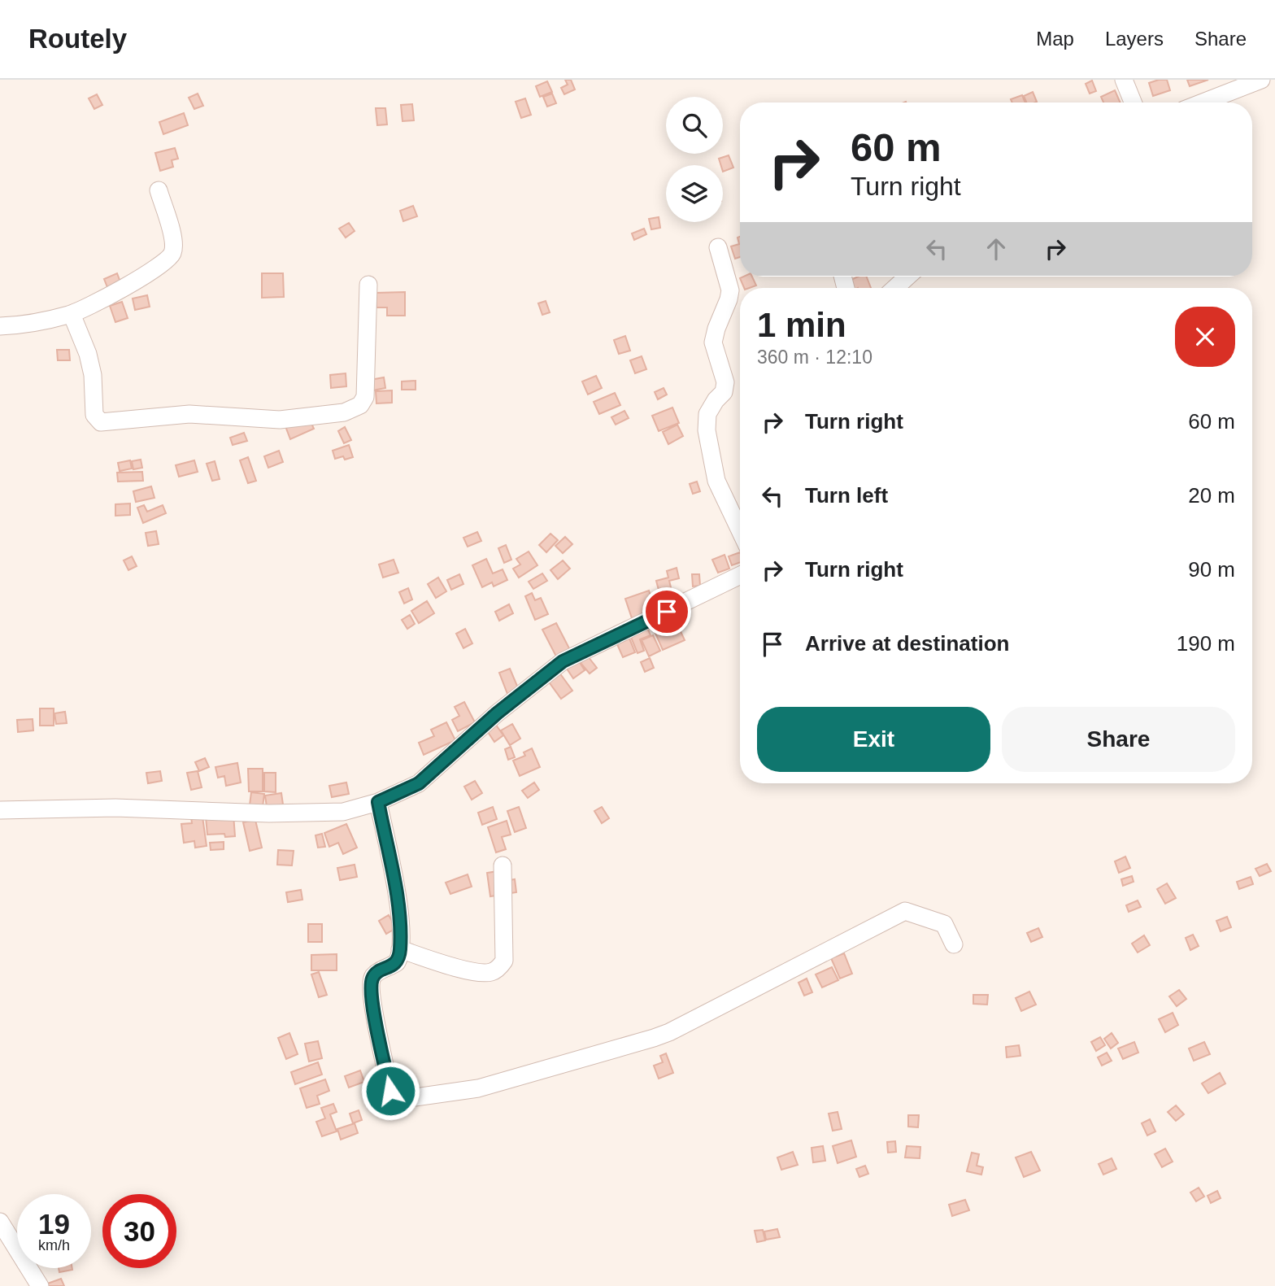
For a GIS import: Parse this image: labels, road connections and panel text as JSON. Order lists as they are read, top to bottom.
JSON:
{
  "page": {
    "header": "Routely",
    "nav": ["Map", "Layers", "Share"],
    "turn": ["60 m", "Turn right"],
    "heading": ["1 min", "360 m · 12:10"],
    "list": [
      {
        "name": "Turn right",
        "value": "60 m"
      },
      {
        "name": "Turn left",
        "value": "20 m"
      },
      {
        "name": "Turn right",
        "value": "90 m"
      },
      {
        "name": "Arrive at destination",
        "value": "190 m"
      }
    ],
    "buttons": ["Exit", "Share"],
    "speed": "19 km/h",
    "limit": "30"
  }
}
